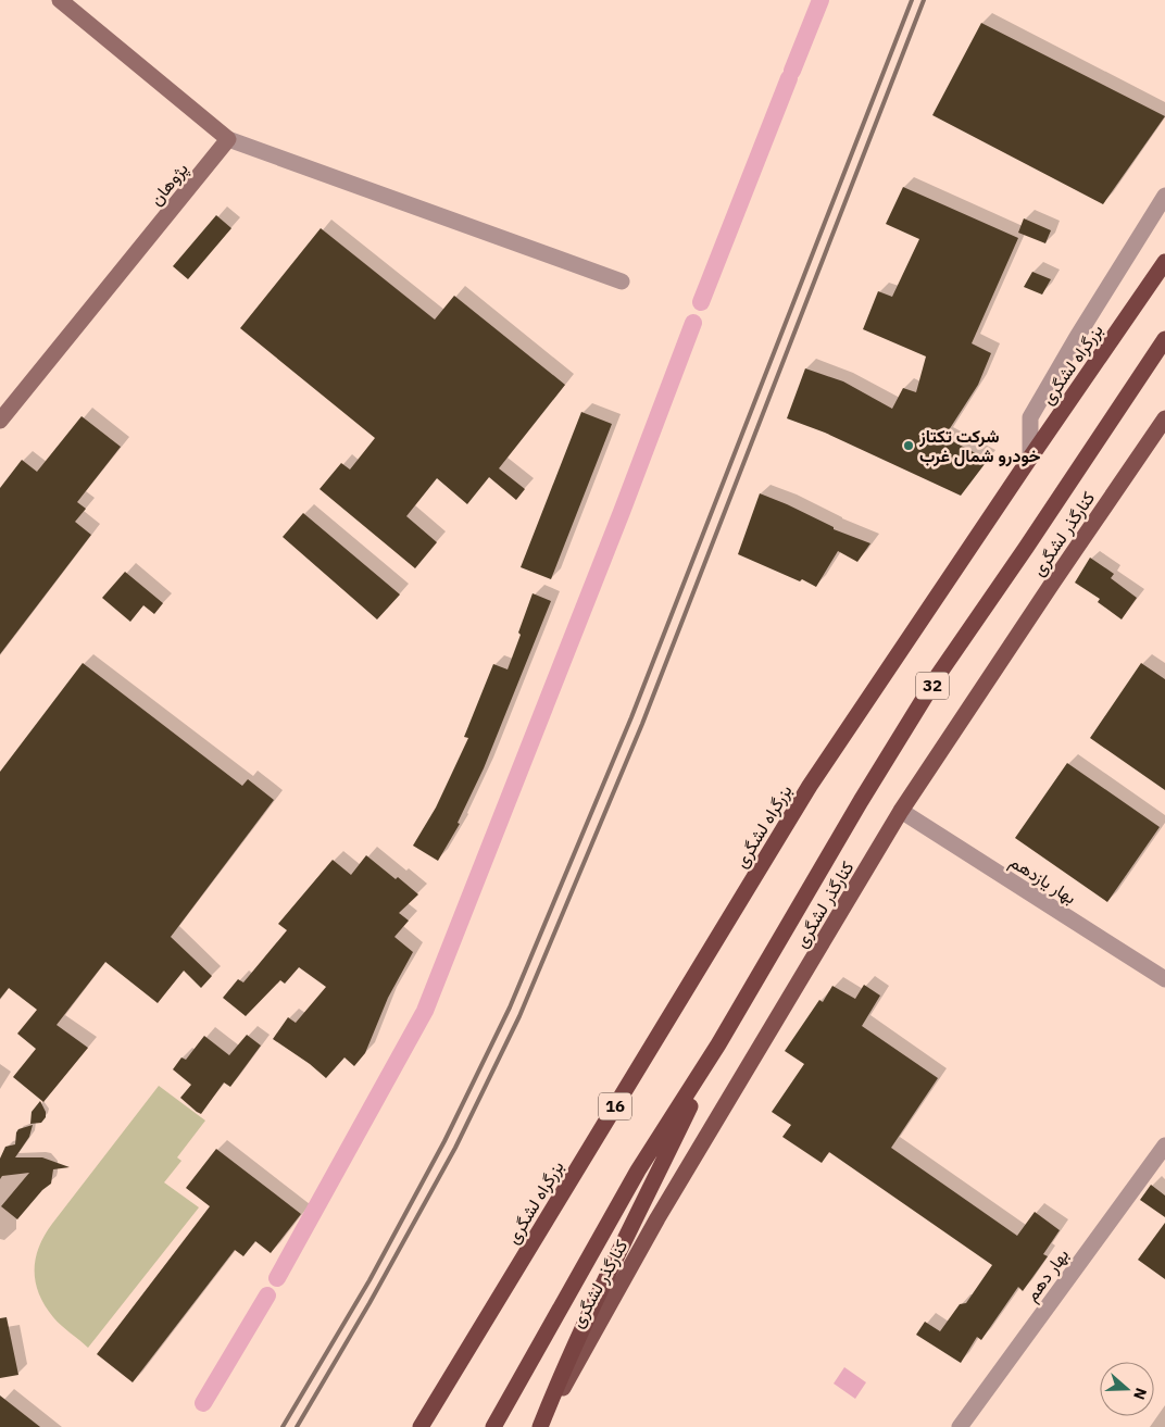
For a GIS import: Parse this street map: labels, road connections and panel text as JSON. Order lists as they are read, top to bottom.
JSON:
{
  "streets": {
    "highway": ["بزرگراه لشگری", "32", "16"],
    "main road": ["پژوهان", "کنارگذر لشگری"],
    "street": ["بهار یازدهم", "بهار دهم"]
  },
  "crossings": [
    ["کنارگذر لشگری", "بهار یازدهم"]
  ],
  "places": ["شرکت تکتاز خودرو شمال غرب"],
  "north": "right"
}
